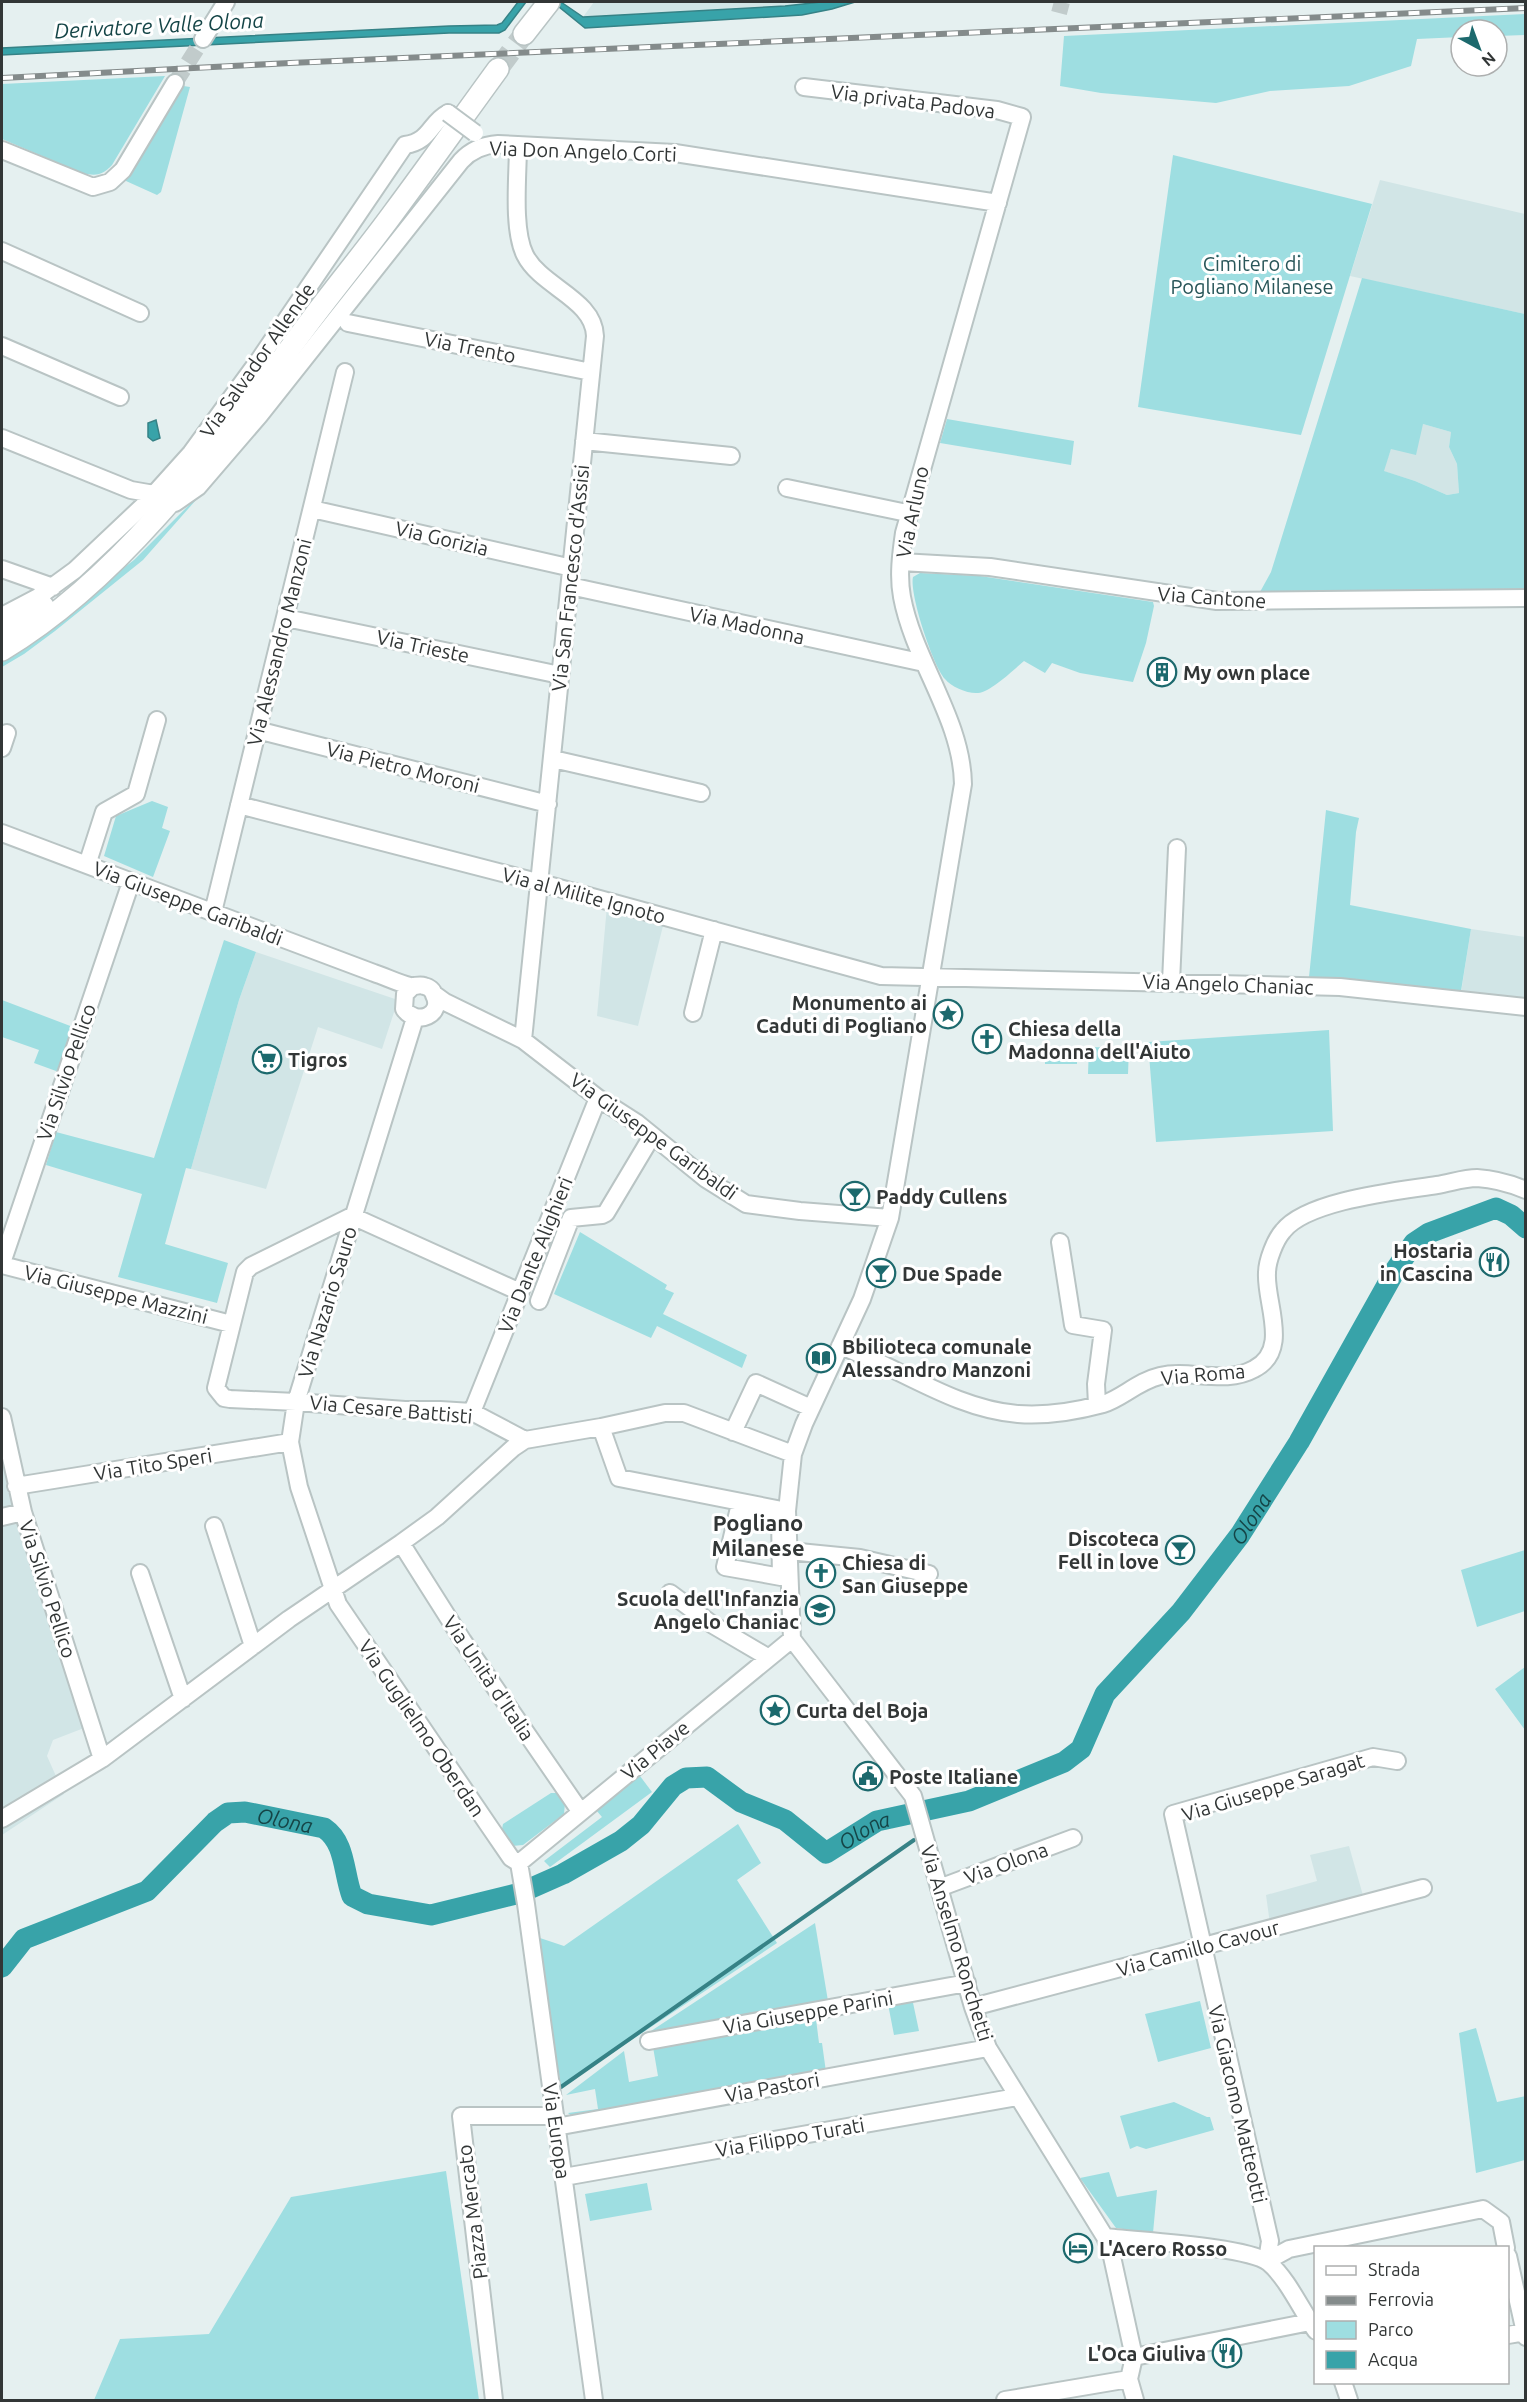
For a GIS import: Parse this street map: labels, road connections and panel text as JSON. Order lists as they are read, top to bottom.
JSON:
{
  "streets": {
    "street": [
      "Via privata Padova",
      "Via Don Angelo Corti",
      "Via Trento",
      "Via Salvador Allende",
      "Via Arluno",
      "Via Gorizia",
      "Via San Francesco d'Assisi",
      "Via Cantone",
      "Via Madonna",
      "Via Alessandro Manzoni",
      "Via Trieste",
      "Via Pietro Moroni",
      "Via al Milite Ignoto",
      "Via Giuseppe Garibaldi",
      "Via Angelo Chaniac",
      "Via Silvio Pellico",
      "Via Dante Alighieri",
      "Via Giuseppe Mazzini",
      "Via Nazario Sauro",
      "Via Roma",
      "Via Cesare Battisti",
      "Via Tito Speri",
      "Via Unità d'Italia",
      "Via Guglielmo Oberdan",
      "Via Piave",
      "Via Giuseppe Saragat",
      "Via Olona",
      "Via Anselmo Ronchetti",
      "Via Camillo Cavour",
      "Via Giuseppe Parini",
      "Via Pastori",
      "Via Giacomo Matteotti",
      "Via Europa",
      "Via Filippo Turati",
      "Piazza Mercato"
    ]
  },
  "crossings": [
    ["Via privata Padova", "Via Arluno"],
    ["Via Don Angelo Corti", "Via Salvador Allende"],
    ["Via Don Angelo Corti", "Via Arluno"],
    ["Via Don Angelo Corti", "Via San Francesco d'Assisi"],
    ["Via Trento", "Via San Francesco d'Assisi"],
    ["Via Arluno", "Via Cantone"],
    ["Via Arluno", "Via Madonna"],
    ["Via Arluno", "Via al Milite Ignoto"],
    ["Via Arluno", "Via Giuseppe Garibaldi"],
    ["Via Arluno", "Via Angelo Chaniac"],
    ["Via Arluno", "Via Roma"],
    ["Via Gorizia", "Via San Francesco d'Assisi"],
    ["Via Gorizia", "Via Alessandro Manzoni"],
    ["Via San Francesco d'Assisi", "Via Madonna"],
    ["Via San Francesco d'Assisi", "Via Trieste"],
    ["Via San Francesco d'Assisi", "Via Pietro Moroni"],
    ["Via San Francesco d'Assisi", "Via al Milite Ignoto"],
    ["Via San Francesco d'Assisi", "Via Giuseppe Garibaldi"],
    ["Via Alessandro Manzoni", "Via Trieste"],
    ["Via Alessandro Manzoni", "Via Pietro Moroni"],
    ["Via Alessandro Manzoni", "Via al Milite Ignoto"],
    ["Via Alessandro Manzoni", "Via Giuseppe Garibaldi"],
    ["Via al Milite Ignoto", "Via Angelo Chaniac"],
    ["Via Giuseppe Garibaldi", "Via Silvio Pellico"],
    ["Via Giuseppe Garibaldi", "Via Dante Alighieri"],
    ["Via Giuseppe Garibaldi", "Via Nazario Sauro"],
    ["Via Silvio Pellico", "Via Giuseppe Mazzini"],
    ["Via Silvio Pellico", "Via Tito Speri"],
    ["Via Dante Alighieri", "Via Cesare Battisti"],
    ["Via Giuseppe Mazzini", "Via Nazario Sauro"],
    ["Via Giuseppe Mazzini", "Via Cesare Battisti"],
    ["Via Nazario Sauro", "Via Cesare Battisti"],
    ["Via Nazario Sauro", "Via Tito Speri"],
    ["Via Nazario Sauro", "Via Guglielmo Oberdan"],
    ["Via Unità d'Italia", "Via Piave"],
    ["Via Guglielmo Oberdan", "Via Piave"],
    ["Via Guglielmo Oberdan", "Via Europa"],
    ["Via Piave", "Via Anselmo Ronchetti"],
    ["Via Piave", "Via Europa"],
    ["Via Giuseppe Saragat", "Via Camillo Cavour"],
    ["Via Giuseppe Saragat", "Via Giacomo Matteotti"],
    ["Via Olona", "Via Anselmo Ronchetti"],
    ["Via Anselmo Ronchetti", "Via Camillo Cavour"],
    ["Via Anselmo Ronchetti", "Via Giuseppe Parini"],
    ["Via Anselmo Ronchetti", "Via Pastori"],
    ["Via Anselmo Ronchetti", "Via Filippo Turati"],
    ["Via Camillo Cavour", "Via Giacomo Matteotti"],
    ["Via Pastori", "Via Europa"],
    ["Via Pastori", "Piazza Mercato"],
    ["Via Europa", "Via Filippo Turati"],
    ["Via Europa", "Piazza Mercato"]
  ],
  "districts": ["Pogliano Milanese"],
  "water": ["Derivatore Valle Olona", "Olona"],
  "parks": ["Cimitero di Pogliano Milanese"],
  "places": {
    "building": ["My own place"],
    "place": ["Monumento ai Caduti di Pogliano", "Curta del Boja"],
    "church": ["Chiesa della Madonna dell'Aiuto", "Chiesa di San Giuseppe"],
    "supermarket": ["Tigros"],
    "bar": ["Paddy Cullens", "Due Spade", "Discoteca Fell in love"],
    "restaurant": ["Hostaria in Cascina", "L'Oca Giuliva"],
    "library": ["Bbilioteca comunale Alessandro Manzoni"],
    "school or university": ["Scuola dell'Infanzia Angelo Chaniac"],
    "public building": ["Poste Italiane"],
    "hotel": ["L'Acero Rosso"]
  },
  "legend": [
    "Strada",
    "Ferrovia",
    "Parco",
    "Acqua"
  ],
  "north": "bottom right"
}
